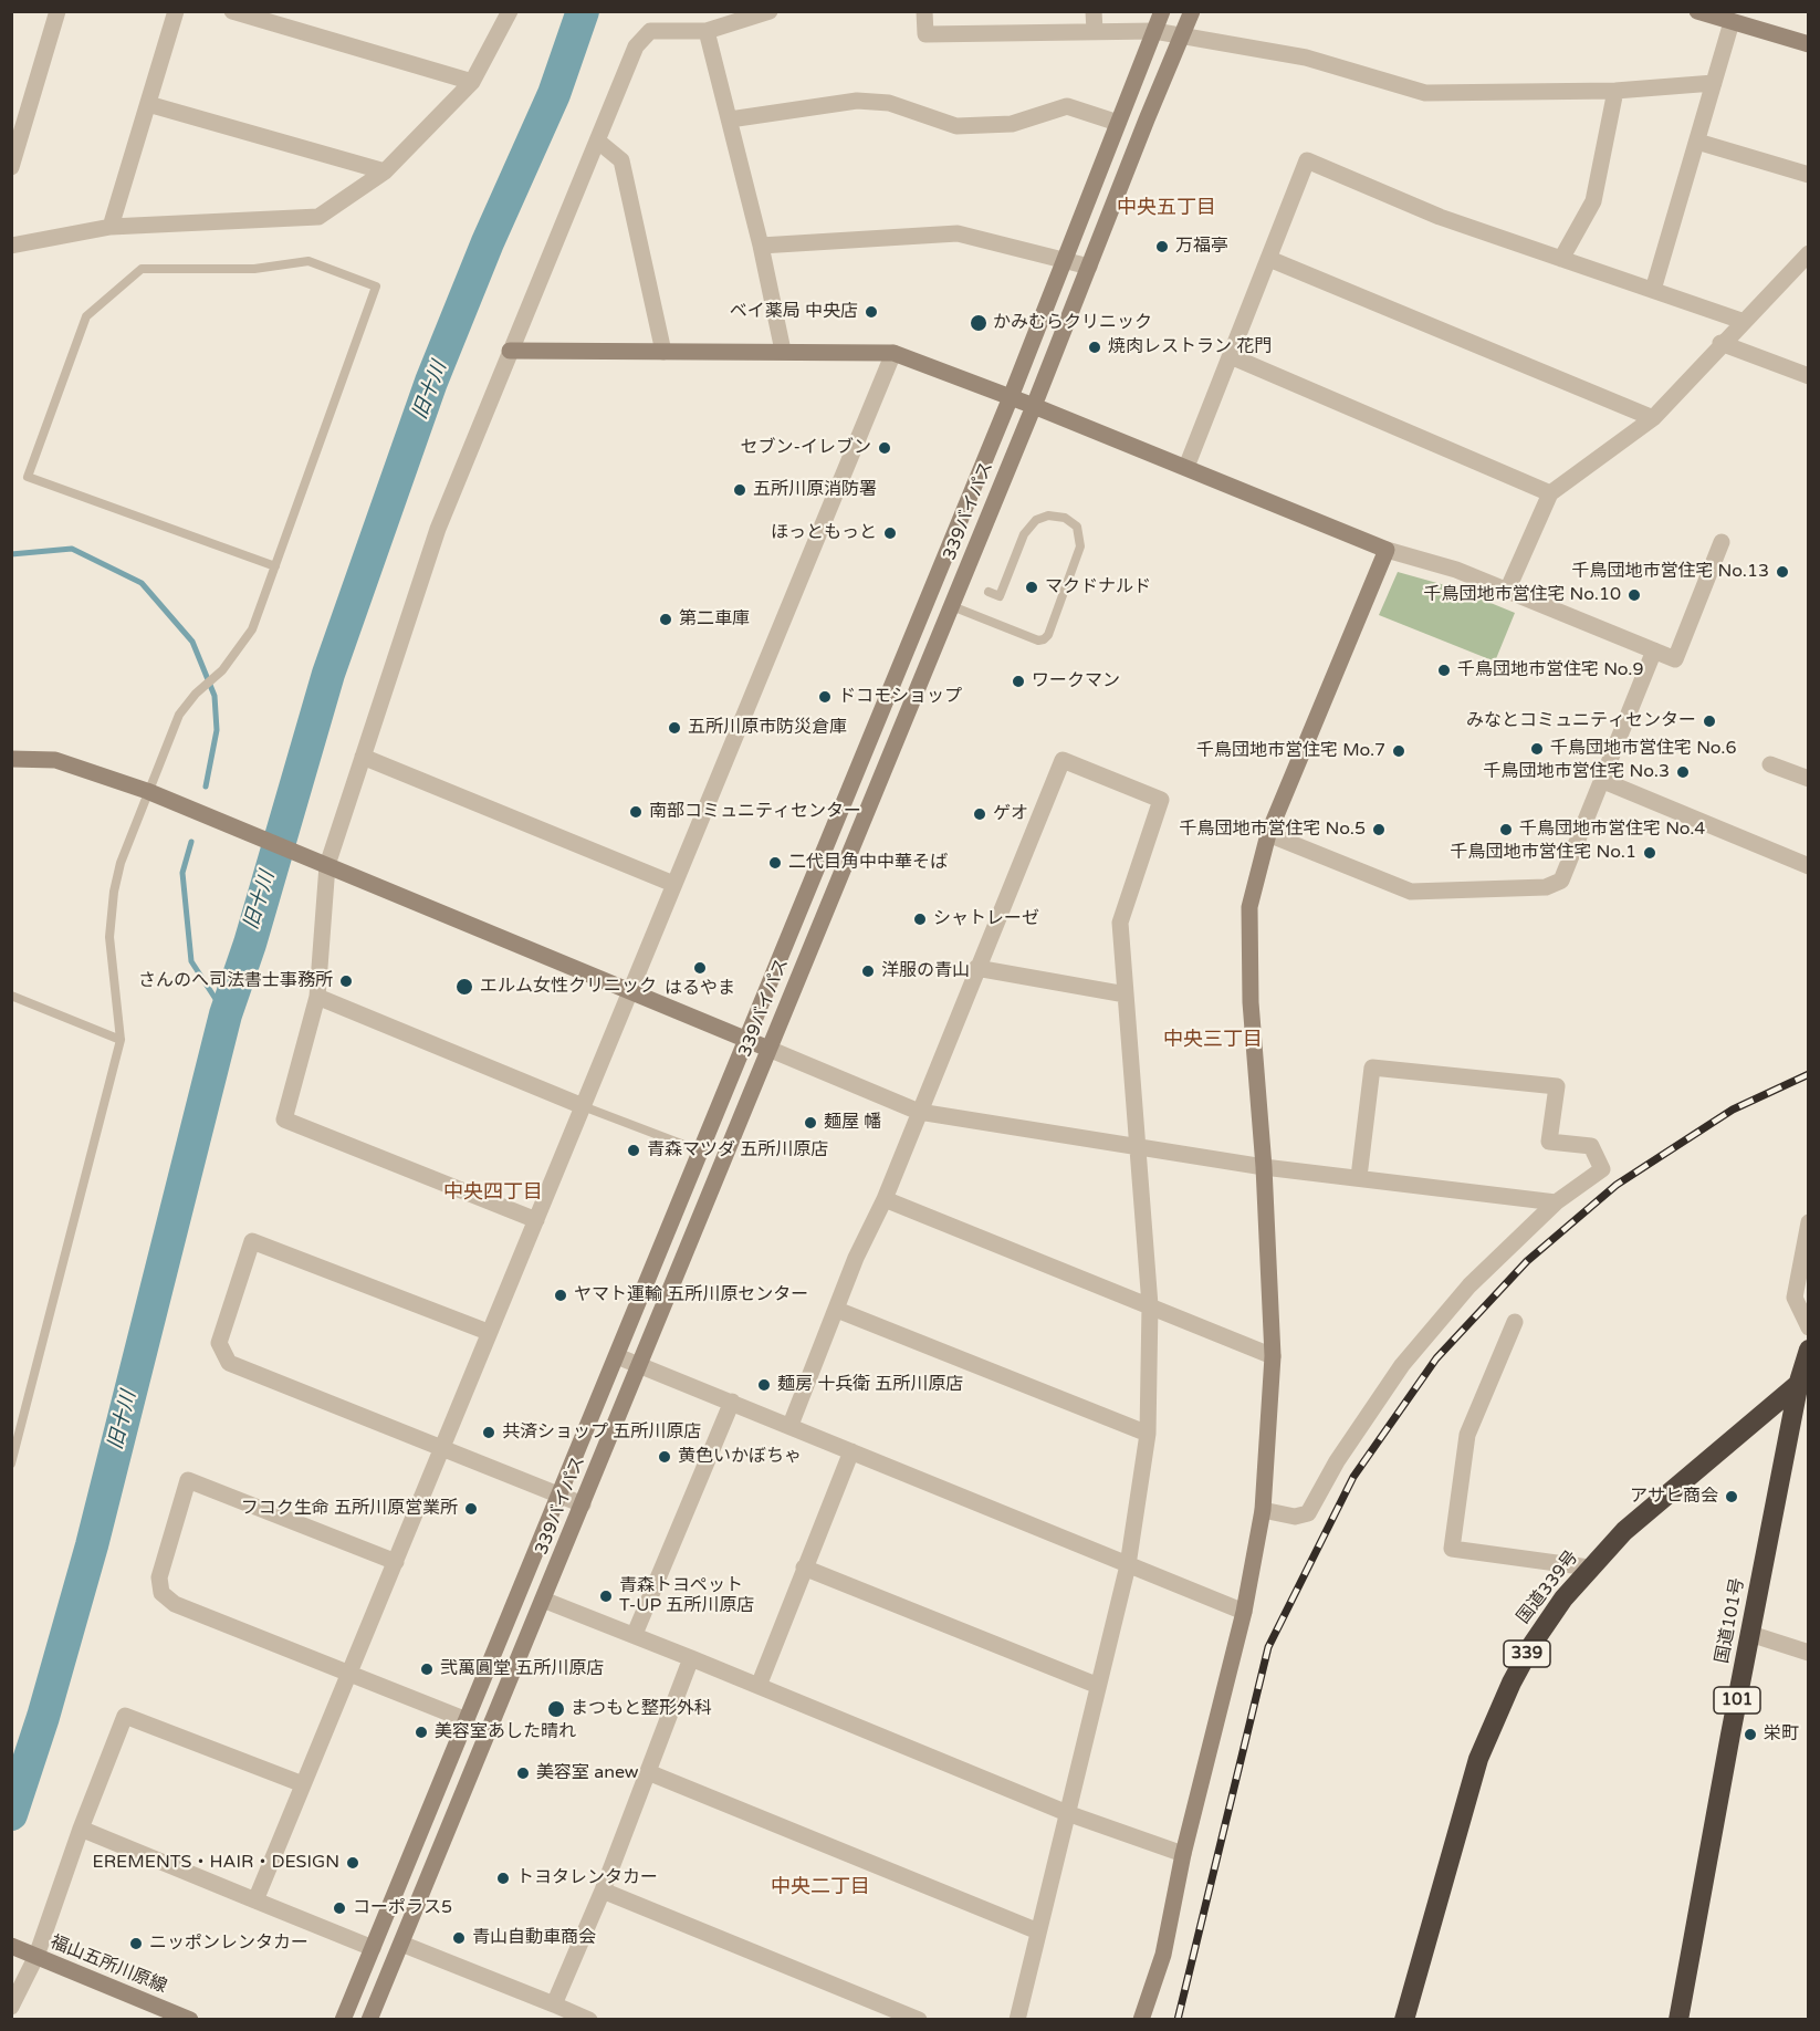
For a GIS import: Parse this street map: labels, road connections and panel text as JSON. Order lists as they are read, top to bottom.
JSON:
{
  "streets": {
    "highway": [
      "国道339号",
      "国道101号",
      "339",
      "101"
    ],
    "street": ["339バイパス", "福山五所川原線"]
  },
  "crossings": [
    ["国道339号", "国道101号"]
  ],
  "districts": [
    "中央五丁目",
    "中央三丁目",
    "中央四丁目",
    "中央二丁目"
  ],
  "water": ["旧十川"],
  "places": [
    "万福亭",
    "ベイ薬局 中央店",
    "かみむらクリニック",
    "焼肉レストラン 花門",
    "セブン-イレブン",
    "五所川原消防署",
    "ほっともっと",
    "千鳥団地市営住宅 No.13",
    "マクドナルド",
    "千鳥団地市営住宅 No.10",
    "第二車庫",
    "千鳥団地市営住宅 No.9",
    "ワークマン",
    "ドコモショップ",
    "みなとコミュニティセンター",
    "五所川原市防災倉庫",
    "千鳥団地市営住宅 No.6",
    "千鳥団地市営住宅 Mo.7",
    "千鳥団地市営住宅 No.3",
    "南部コミュニティセンター",
    "ゲオ",
    "千鳥団地市営住宅 No.5",
    "千鳥団地市営住宅 No.4",
    "千鳥団地市営住宅 No.1",
    "二代目角中中華そば",
    "シャトレーゼ",
    "はるやま",
    "洋服の青山",
    "さんのへ司法書士事務所",
    "エルム女性クリニック",
    "麺屋 幡",
    "青森マツダ 五所川原店",
    "ヤマト運輸 五所川原センター",
    "麺房 十兵衛 五所川原店",
    "共済ショップ 五所川原店",
    "黄色いかぼちゃ",
    "アサヒ商会",
    "フコク生命 五所川原営業所",
    "青森トヨペット T-UP 五所川原店",
    "弐萬圓堂 五所川原店",
    "まつもと整形外科",
    "美容室あした晴れ",
    "栄町",
    "美容室 anew",
    "EREMENTS・HAIR・DESIGN",
    "トヨタレンタカー",
    "コーポラス5",
    "青山自動車商会",
    "ニッポンレンタカー"
  ]
}
